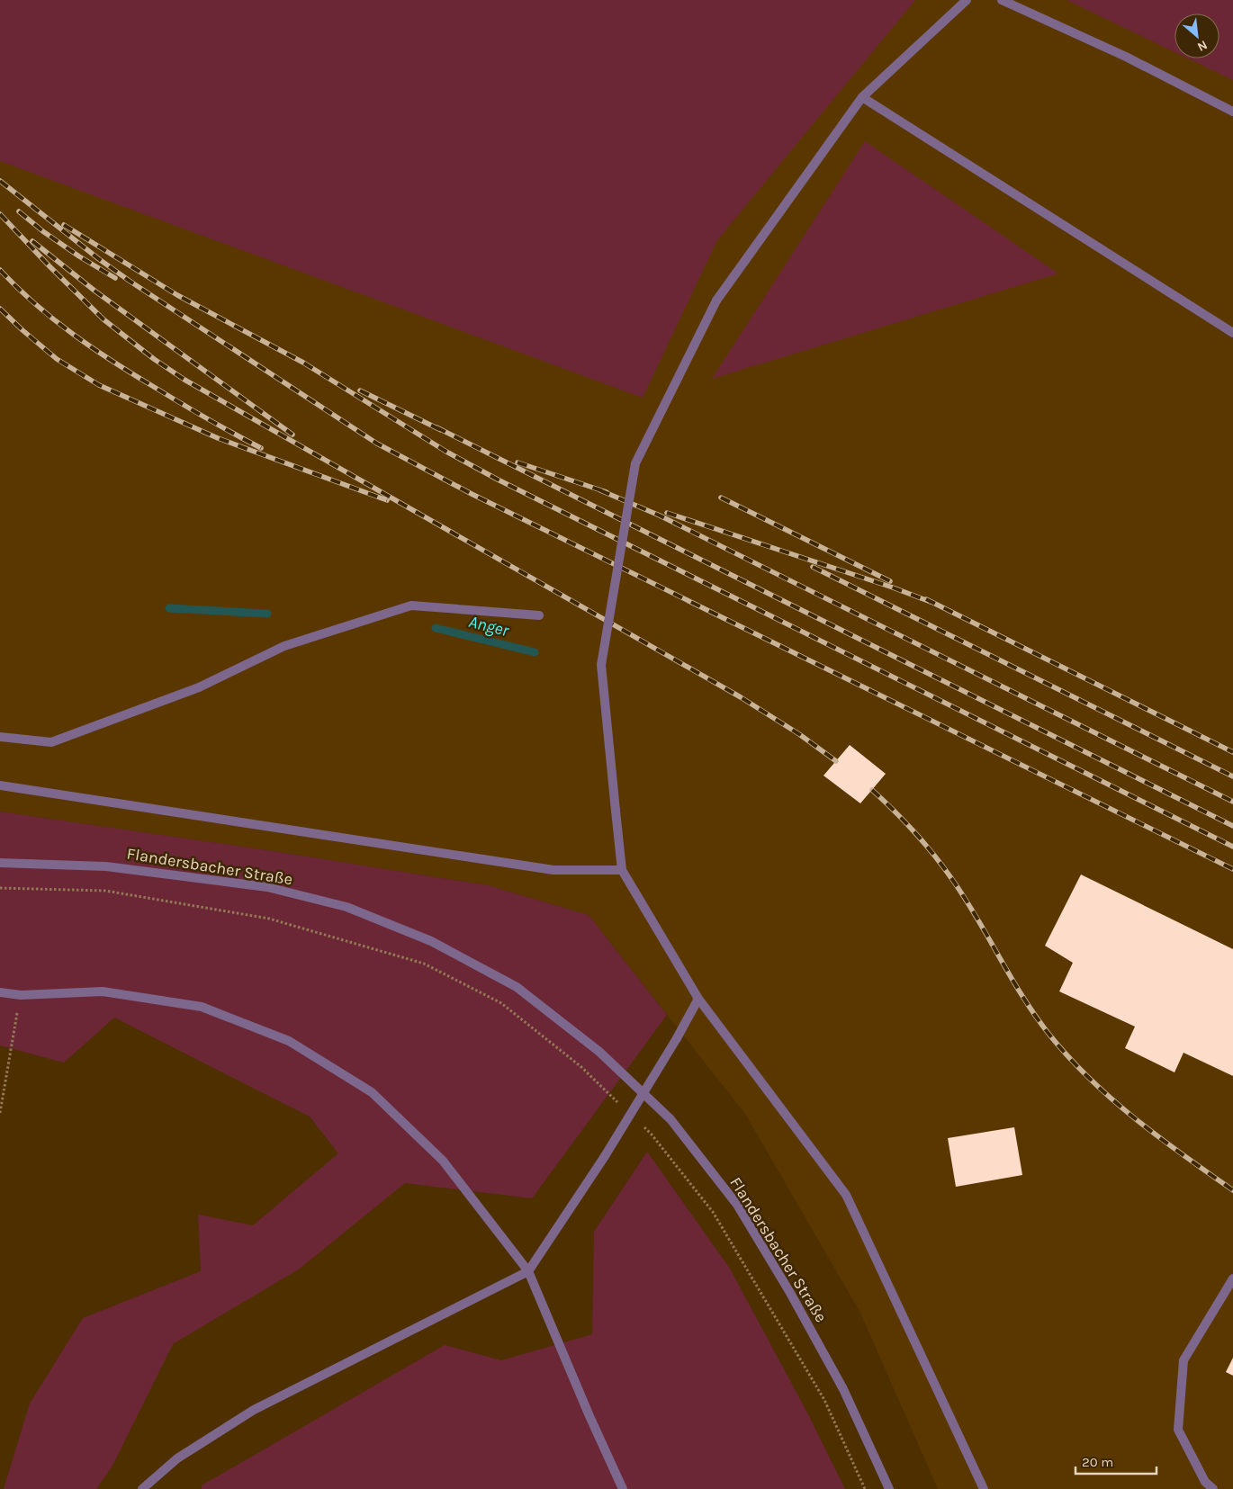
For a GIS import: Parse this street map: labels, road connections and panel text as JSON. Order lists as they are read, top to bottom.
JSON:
{
  "streets": {
    "street": ["Flandersbacher Straße"]
  },
  "water": ["Anger"],
  "scale_bar": "20 m",
  "north": "bottom right"
}
